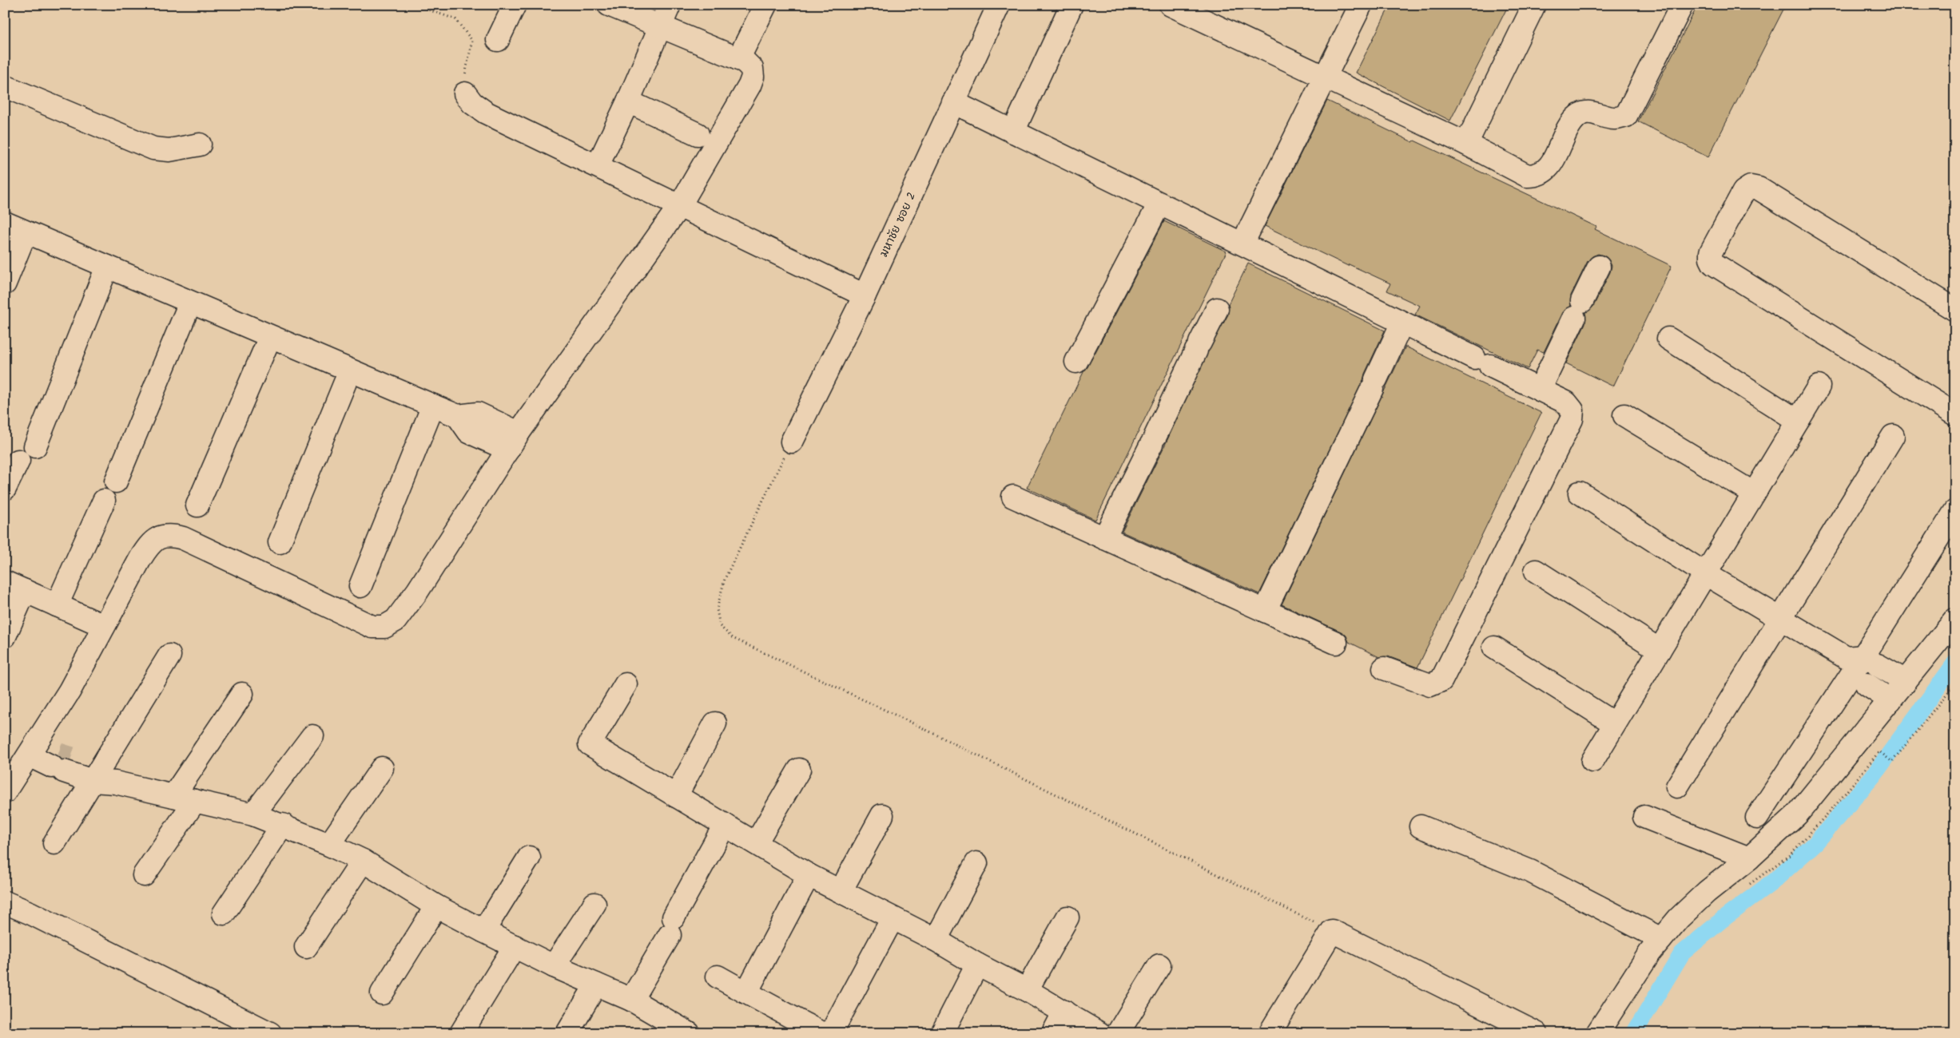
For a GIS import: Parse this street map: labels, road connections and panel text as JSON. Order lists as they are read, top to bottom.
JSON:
{
  "streets": {
    "street": ["มหาชัย ซอย 2"]
  }
}
